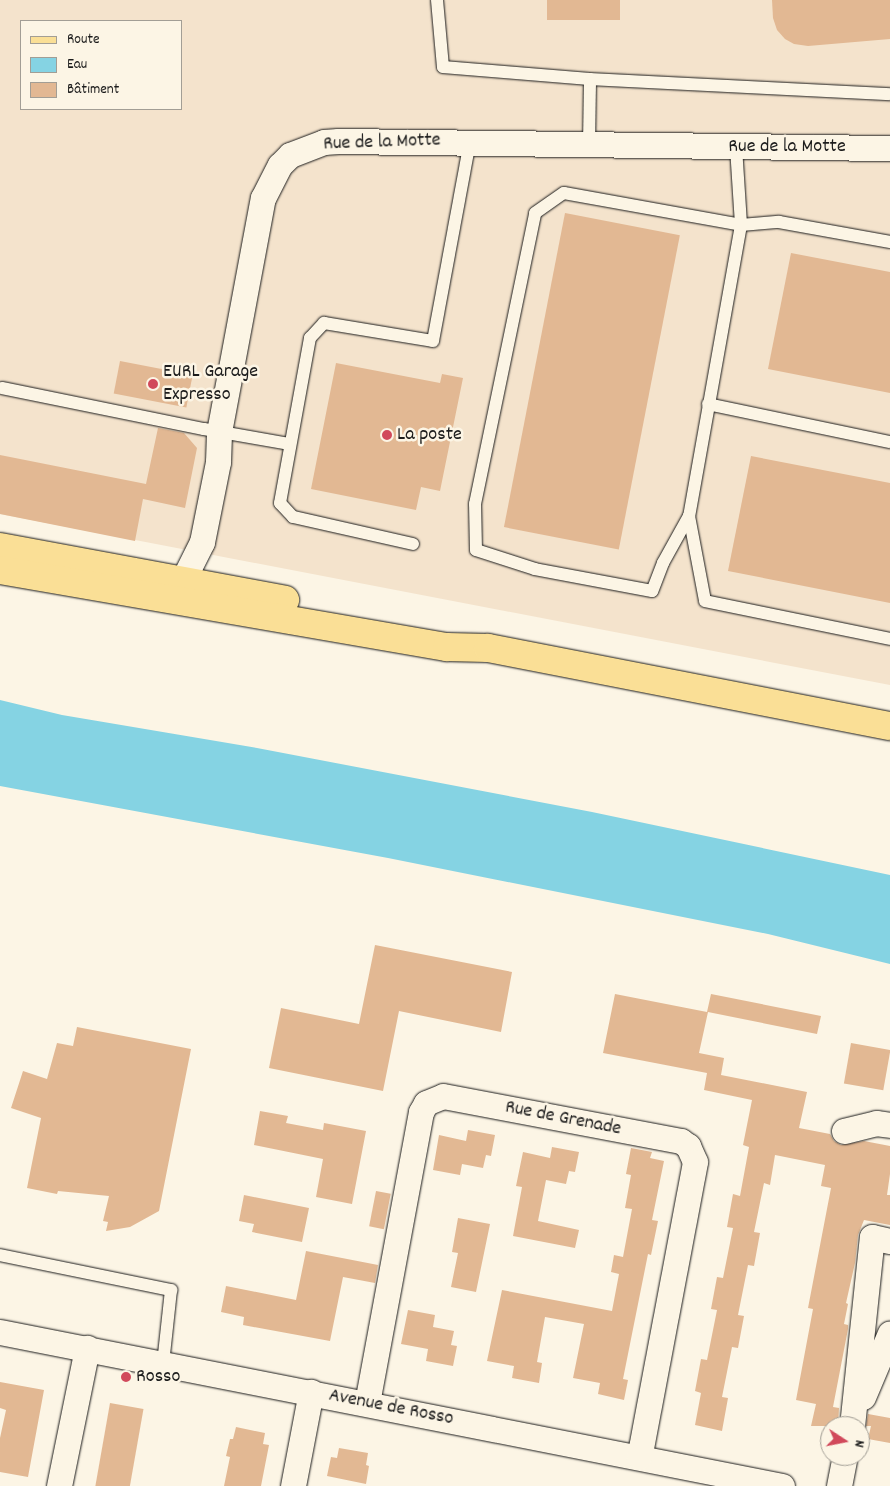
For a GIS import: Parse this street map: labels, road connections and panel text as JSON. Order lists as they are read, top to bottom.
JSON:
{
  "streets": {
    "street": ["Rue de la Motte", "Rue de Grenade", "Avenue de Rosso"]
  },
  "crossings": [
    ["Rue de Grenade", "Avenue de Rosso"]
  ],
  "places": ["EURL Garage Expresso", "La poste", "Rosso"],
  "legend": ["Route", "Eau", "Bâtiment"],
  "north": "right"
}
